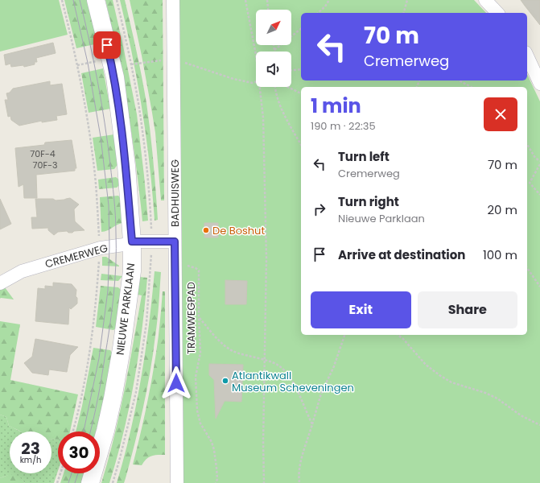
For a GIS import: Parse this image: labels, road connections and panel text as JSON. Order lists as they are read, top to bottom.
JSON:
{
  "streets": {
    "main road": ["NIEUWE PARKLAAN"],
    "street": ["BADHUISWEG", "CREMERWEG"],
    "path": ["TRAMWEGPAD"]
  },
  "crossings": [
    ["BADHUISWEG", "CREMERWEG"],
    ["BADHUISWEG", "TRAMWEGPAD"],
    ["CREMERWEG", "NIEUWE PARKLAAN"]
  ],
  "places": ["De Boshut", "Atlantikwall Museum Scheveningen"],
  "house_numbers": ["70F-4", "70F-3"],
  "north": "top right",
  "page": {
    "turn": ["70 m", "Cremerweg"],
    "heading": ["1 min", "190 m · 22:35"],
    "list": [
      {
        "name": "Turn left",
        "note": "Cremerweg",
        "value": "70 m"
      },
      {
        "name": "Turn right",
        "note": "Nieuwe Parklaan",
        "value": "20 m"
      },
      {
        "name": "Arrive at destination",
        "value": "100 m"
      }
    ],
    "buttons": ["Exit", "Share"],
    "speed": "23 km/h",
    "limit": "30"
  }
}
